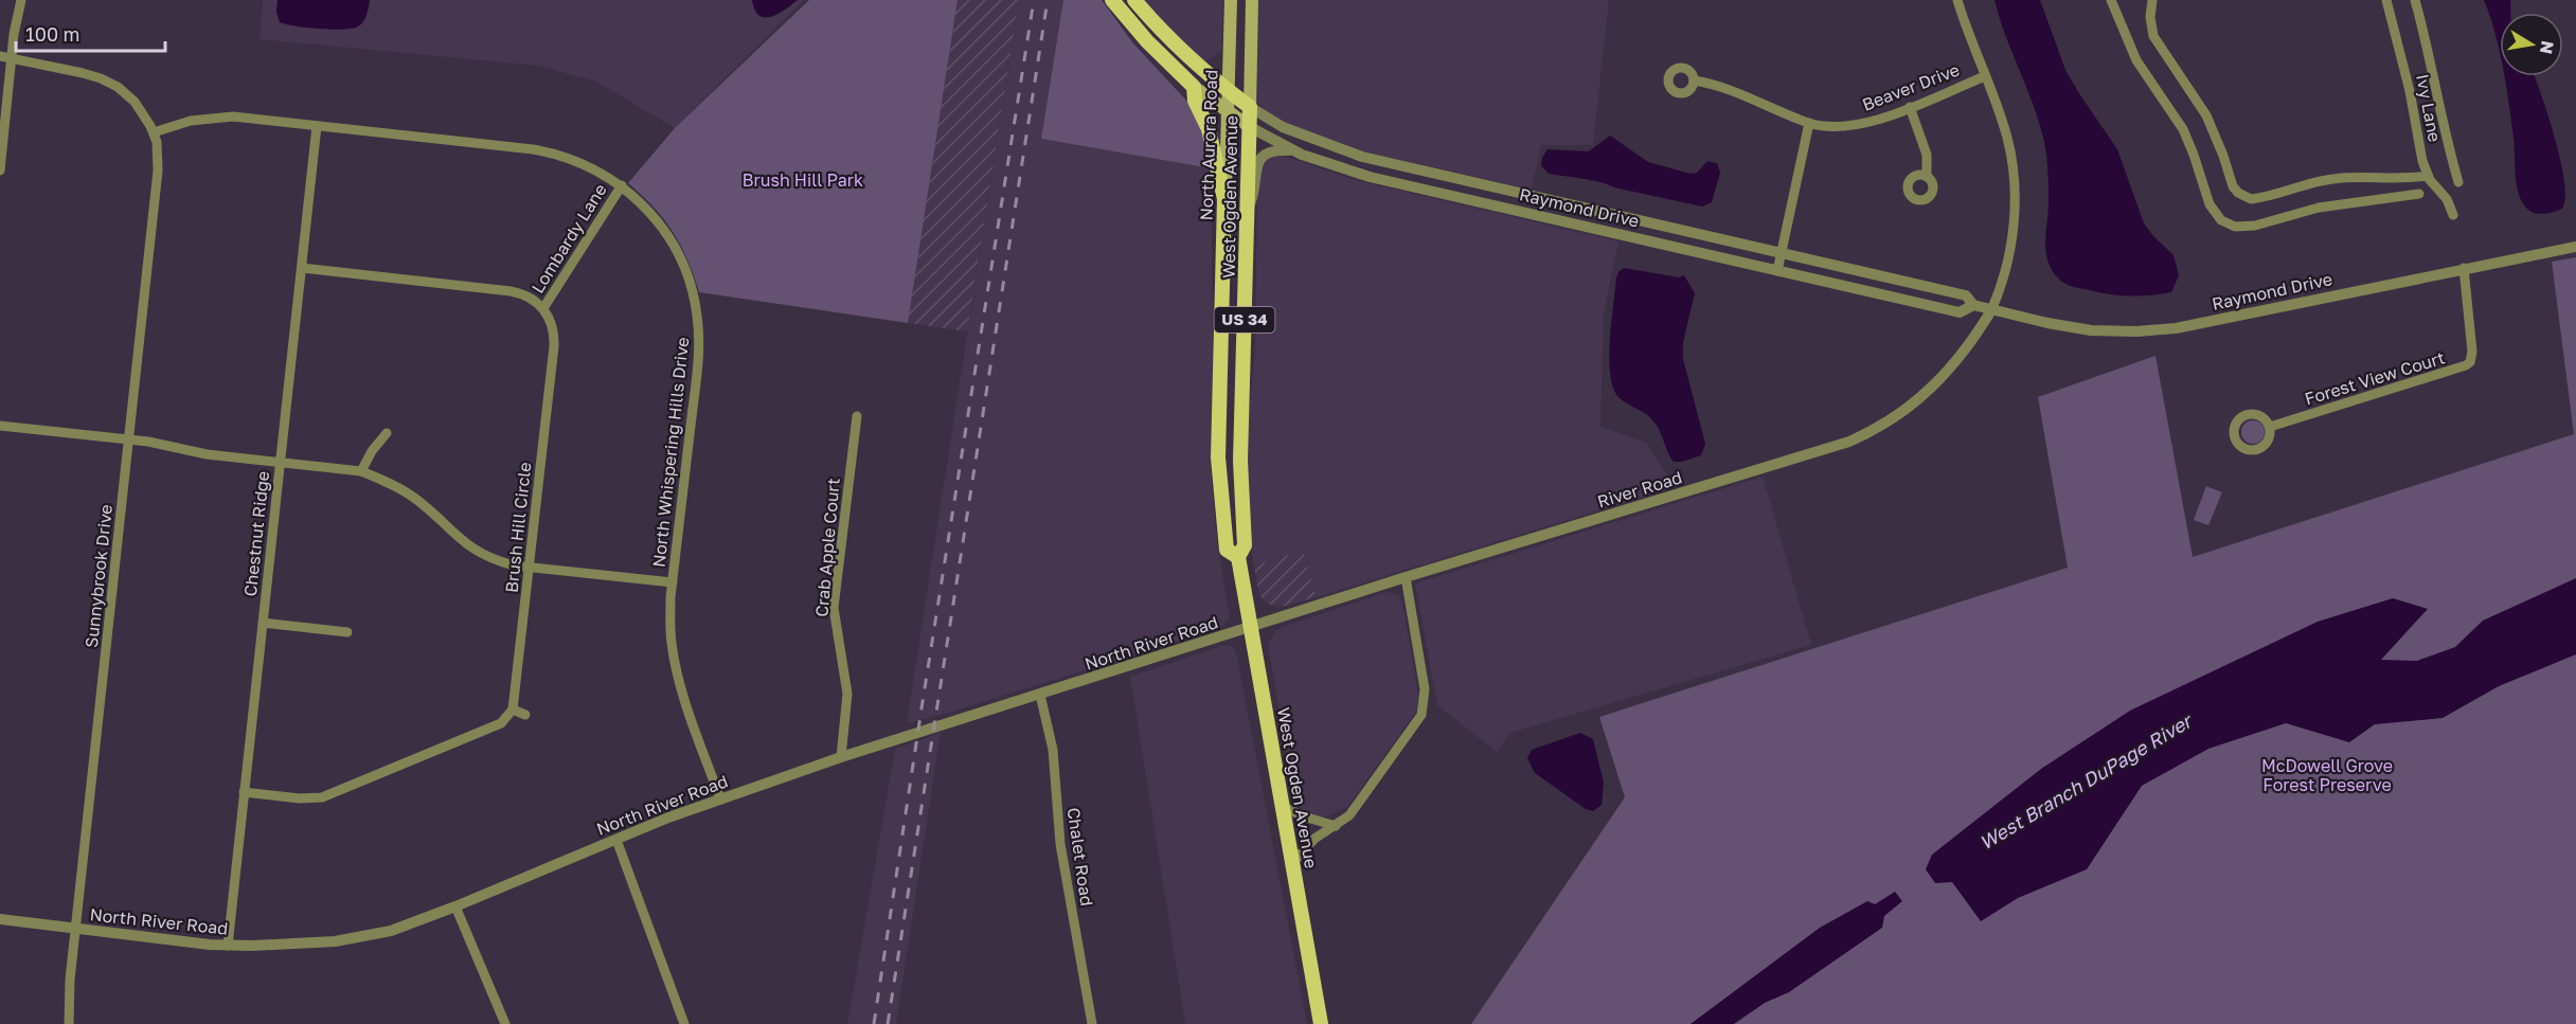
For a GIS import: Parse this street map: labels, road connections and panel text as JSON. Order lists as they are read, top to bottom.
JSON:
{
  "streets": {
    "main road": [
      "North Aurora Road",
      "West Ogden Avenue",
      "Raymond Drive",
      "US 34"
    ],
    "street": [
      "Beaver Drive",
      "Ivy Lane",
      "Lombardy Lane",
      "Forest View Court",
      "North Whispering Hills Drive",
      "River Road",
      "Brush Hill Circle",
      "Chestnut Ridge",
      "Crab Apple Court",
      "Sunnybrook Drive",
      "North River Road",
      "Chalet Road"
    ]
  },
  "crossings": [
    ["North Aurora Road", "West Ogden Avenue"],
    ["North Aurora Road", "Raymond Drive"],
    ["West Ogden Avenue", "Raymond Drive"],
    ["West Ogden Avenue", "River Road"],
    ["West Ogden Avenue", "North River Road"],
    ["Raymond Drive", "Forest View Court"],
    ["Raymond Drive", "River Road"],
    ["Lombardy Lane", "North Whispering Hills Drive"],
    ["Lombardy Lane", "Brush Hill Circle"],
    ["North Whispering Hills Drive", "Chestnut Ridge"],
    ["North Whispering Hills Drive", "Sunnybrook Drive"],
    ["North Whispering Hills Drive", "North River Road"],
    ["River Road", "North River Road"],
    ["Chestnut Ridge", "North River Road"],
    ["Crab Apple Court", "North River Road"],
    ["Sunnybrook Drive", "North River Road"],
    ["North River Road", "Chalet Road"]
  ],
  "water": ["West Branch DuPage River"],
  "parks": ["Brush Hill Park", "McDowell Grove Forest Preserve"],
  "scale_bar": "100 m",
  "north": "right"
}
